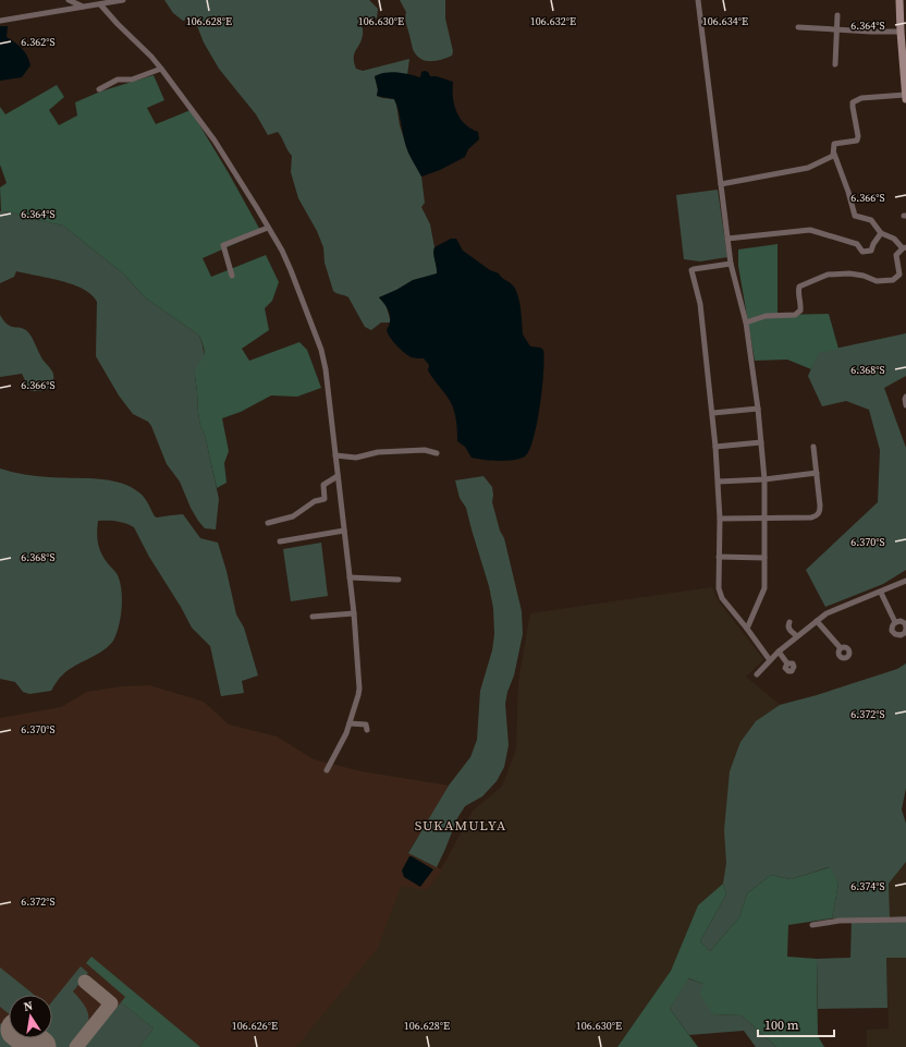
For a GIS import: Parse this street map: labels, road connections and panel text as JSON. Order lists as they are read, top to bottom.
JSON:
{
  "districts": ["SUKAMULYA"],
  "scale_bar": "100 m",
  "north": "top",
  "coordinates": [
    "106.628°E",
    "106.630°E",
    "106.632°E",
    "106.634°E",
    "6.364°S",
    "6.362°S",
    "6.366°S",
    "6.368°S",
    "6.370°S",
    "6.372°S",
    "6.374°S",
    "106.626°E"
  ]
}
